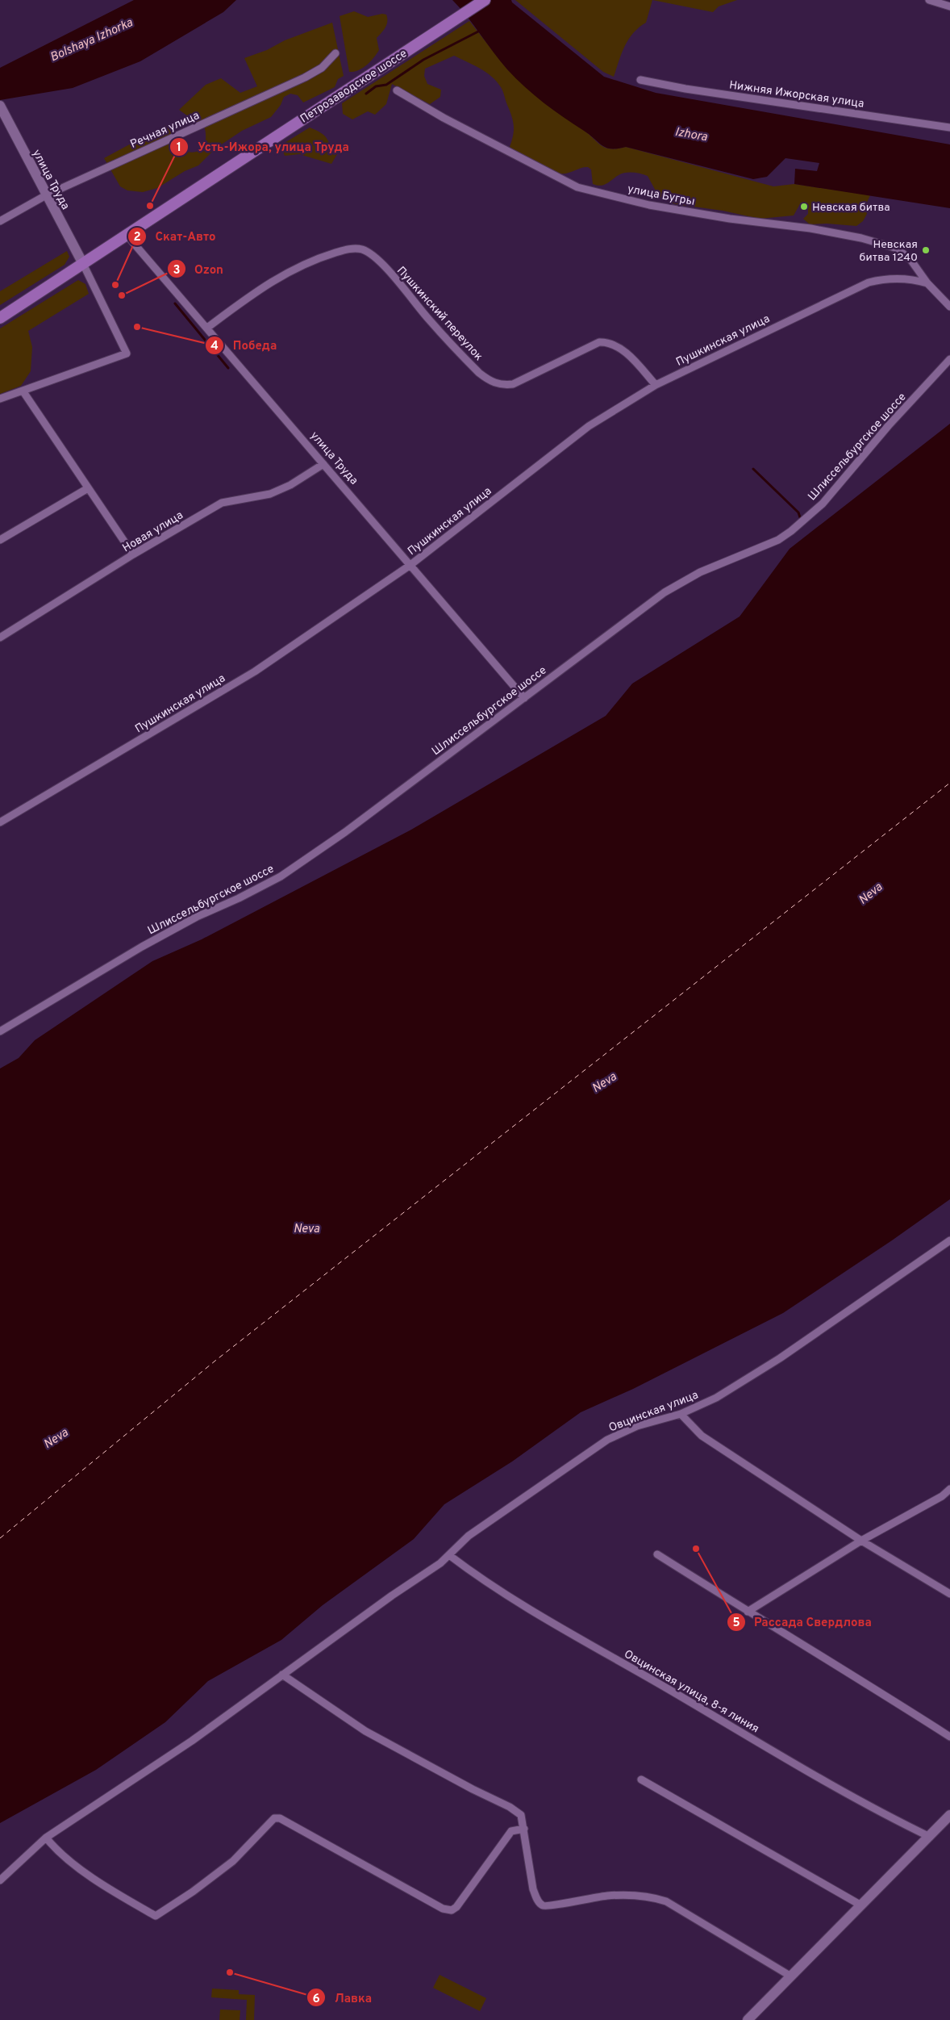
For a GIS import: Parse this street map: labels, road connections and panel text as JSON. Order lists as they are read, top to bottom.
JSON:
{
  "streets": {
    "main road": ["Петрозаводское шоссе", "улица Труда"],
    "street": [
      "Нижняя Ижорская улица",
      "Речная улица",
      "улица Бугры",
      "Пушкинский переулок",
      "Пушкинская улица",
      "Шлиссельбургское шоссе",
      "Новая улица",
      "Овцинская улица",
      "Овцинская улица, 8-я линия"
    ]
  },
  "crossings": [
    ["Петрозаводское шоссе", "улица Труда"],
    ["Речная улица", "улица Труда"],
    ["улица Труда", "Пушкинский переулок"],
    ["улица Труда", "Пушкинская улица"],
    ["улица Труда", "Шлиссельбургское шоссе"],
    ["улица Труда", "Новая улица"],
    ["улица Бугры", "Пушкинская улица"],
    ["Пушкинский переулок", "Пушкинская улица"],
    ["Овцинская улица", "Овцинская улица, 8-я линия"]
  ],
  "water": ["Bolshaya Izhorka", "Izhora", "Neva"],
  "places": [
    "Усть-Ижора, улица Труда",
    "Невская битва",
    "Невская битва 1240",
    "Скат-Авто",
    "Ozon",
    "Победа",
    "Рассада Свердлова",
    "Лавка"
  ]
}
